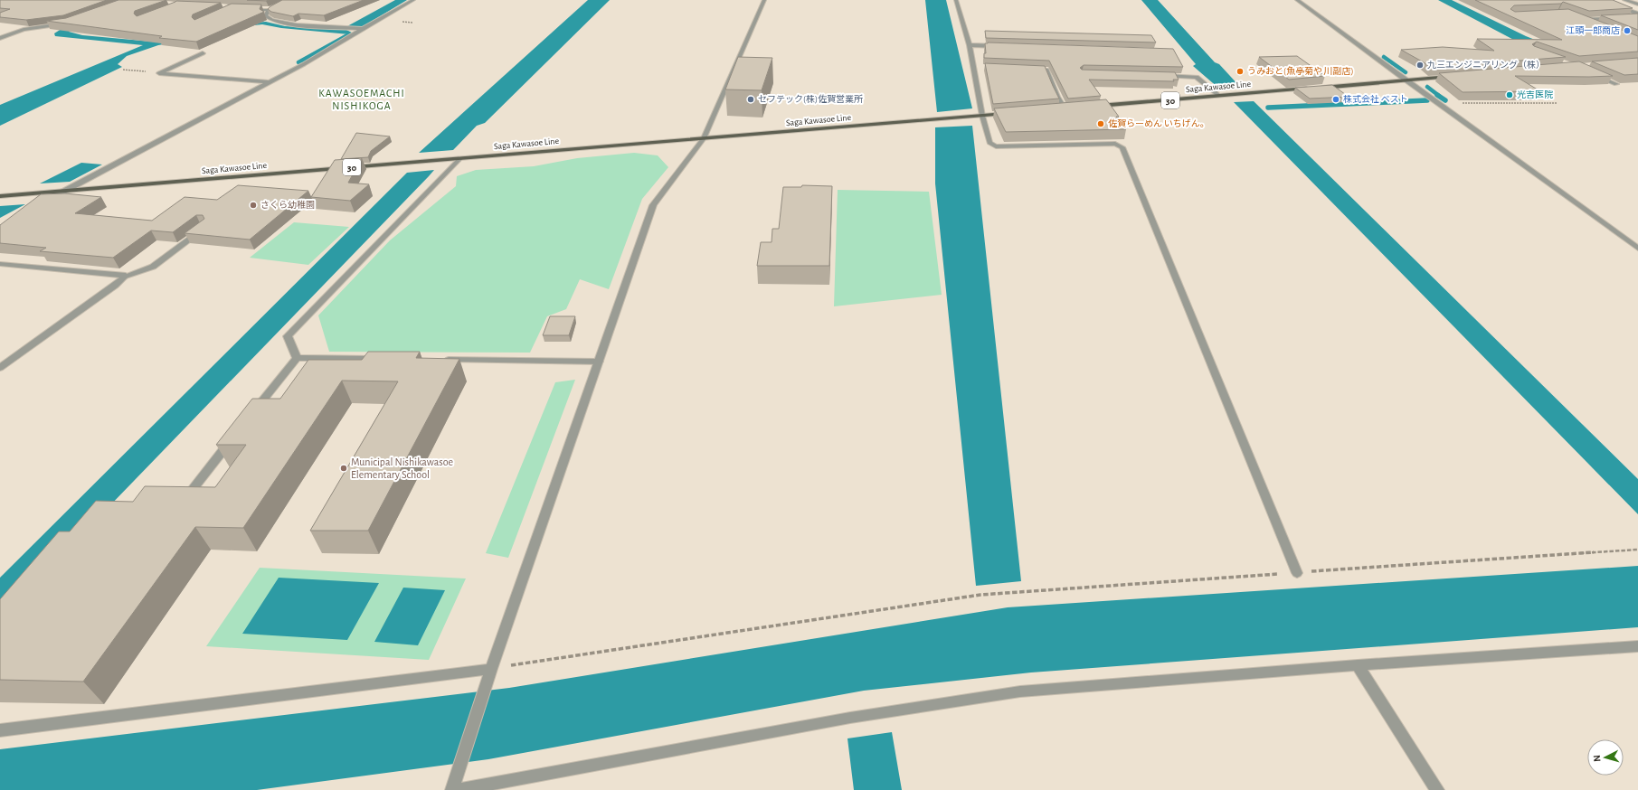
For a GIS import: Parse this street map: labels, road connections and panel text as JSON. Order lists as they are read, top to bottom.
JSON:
{
  "streets": {
    "main road": ["Saga Kawasoe Line", "30"]
  },
  "districts": ["KAWASOEMACHI NISHIKOGA"],
  "places": [
    "江頭一郎商店",
    "九三エンジニアリング（株）",
    "うみおと(魚亭菊や 川副店)",
    "光吉医院",
    "セフテック(株)佐賀営業所",
    "株式会社 ベスト",
    "佐賀らーめん いちげん。",
    "さくら幼稚園",
    "Municipal Nishikawasoe Elementary School"
  ],
  "north": "left"
}
